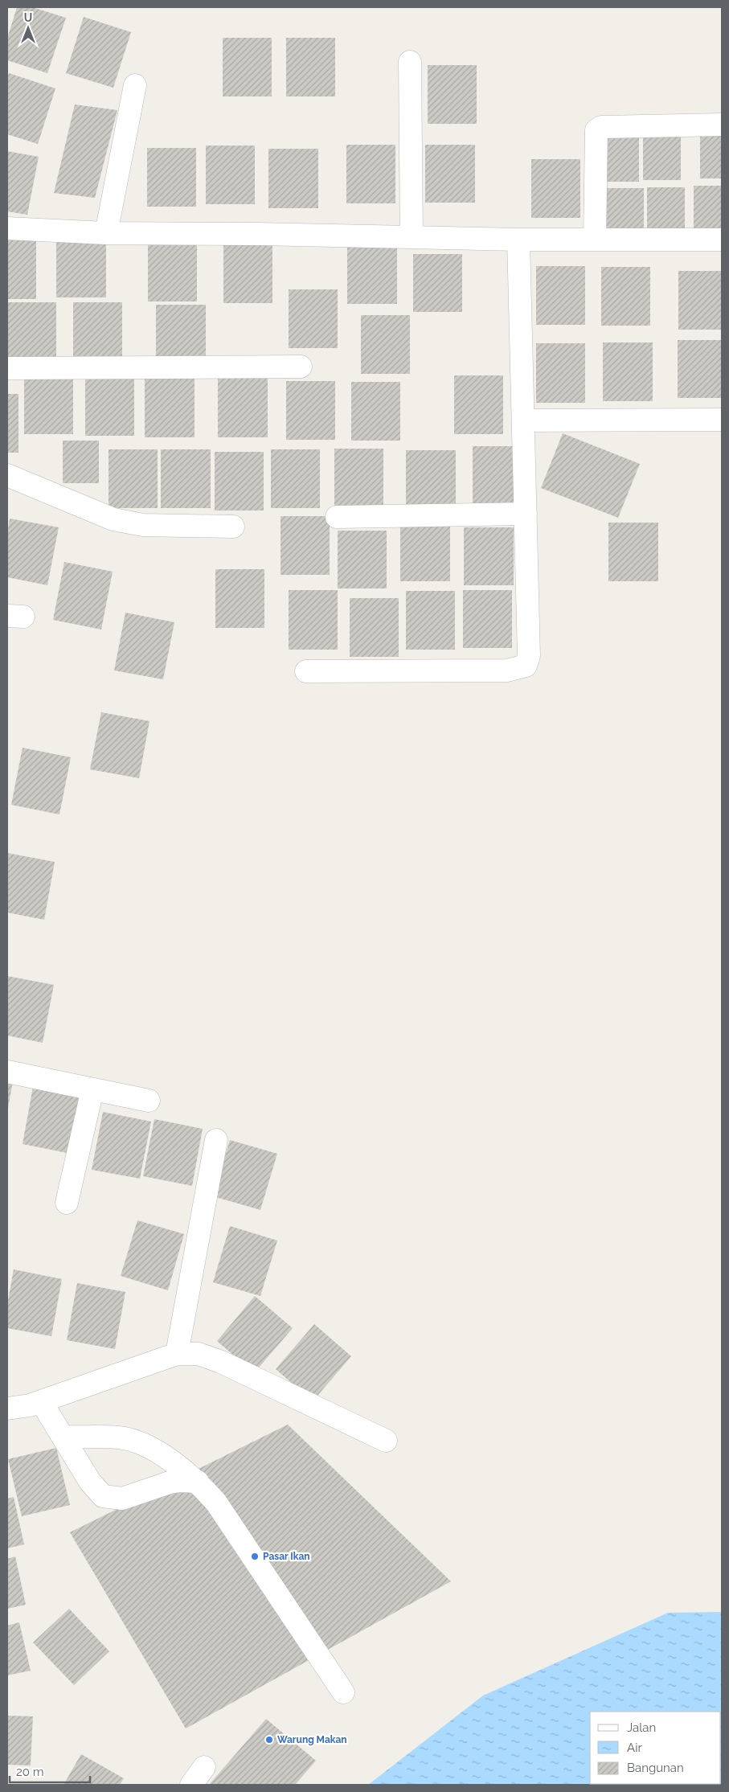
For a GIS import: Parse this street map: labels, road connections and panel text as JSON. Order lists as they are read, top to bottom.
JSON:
{
  "places": ["Pasar Ikan", "Warung Makan"],
  "legend": ["Jalan", "Air", "Bangunan"],
  "scale_bar": "20 m",
  "north": "top"
}
